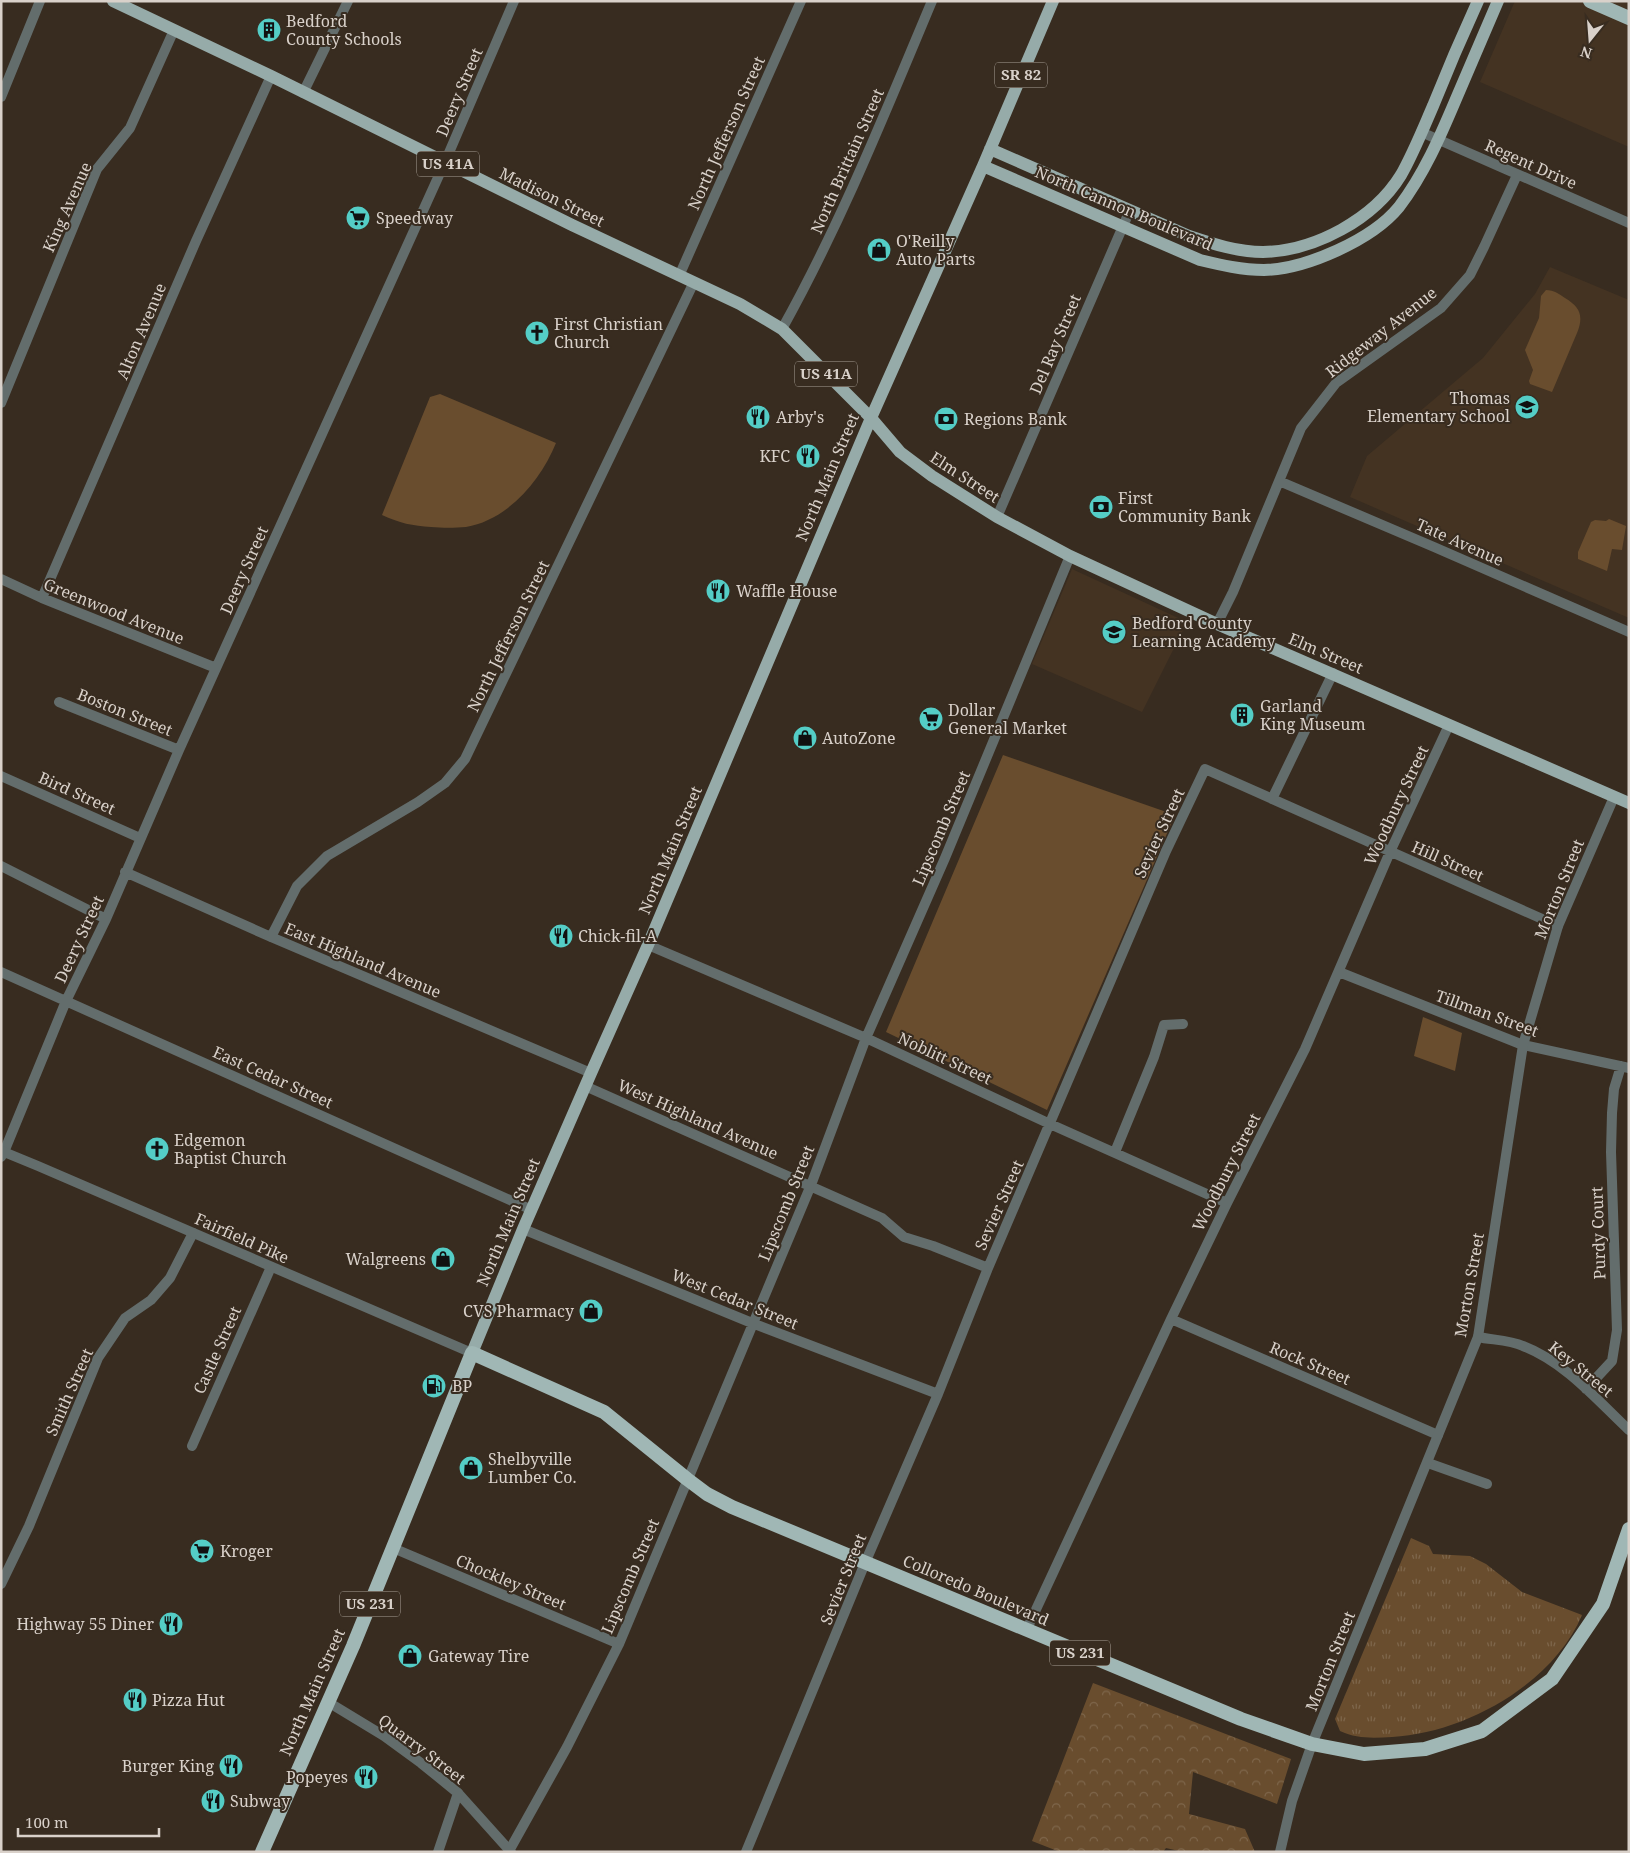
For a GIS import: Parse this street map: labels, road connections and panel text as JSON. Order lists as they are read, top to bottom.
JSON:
{
  "streets": {
    "highway": ["North Main Street", "Colloredo Boulevard", "US 231"],
    "main road": [
      "SR 82",
      "US 41A",
      "Madison Street",
      "North Cannon Boulevard",
      "Elm Street"
    ],
    "street": [
      "Deery Street",
      "North Jefferson Street",
      "North Brittain Street",
      "Regent Drive",
      "King Avenue",
      "Alton Avenue",
      "Ridgeway Avenue",
      "Del Ray Street",
      "Tate Avenue",
      "Greenwood Avenue",
      "Boston Street",
      "Bird Street",
      "Woodbury Street",
      "Lipscomb Street",
      "Sevier Street",
      "Hill Street",
      "Morton Street",
      "East Highland Avenue",
      "Tillman Street",
      "Noblitt Street",
      "East Cedar Street",
      "West Highland Avenue",
      "Purdy Court",
      "Fairfield Pike",
      "West Cedar Street",
      "Castle Street",
      "Rock Street",
      "Key Street",
      "Smith Street",
      "Chockley Street",
      "Quarry Street"
    ]
  },
  "crossings": [
    ["Deery Street", "Madison Street"],
    ["Deery Street", "Greenwood Avenue"],
    ["Deery Street", "Boston Street"],
    ["Deery Street", "Bird Street"],
    ["Deery Street", "East Highland Avenue"],
    ["Deery Street", "East Cedar Street"],
    ["Deery Street", "Fairfield Pike"],
    ["North Jefferson Street", "Madison Street"],
    ["North Jefferson Street", "East Highland Avenue"],
    ["North Brittain Street", "Madison Street"],
    ["Regent Drive", "North Cannon Boulevard"],
    ["Regent Drive", "Ridgeway Avenue"],
    ["Madison Street", "King Avenue"],
    ["Madison Street", "Alton Avenue"],
    ["Madison Street", "North Main Street"],
    ["Madison Street", "Elm Street"],
    ["North Cannon Boulevard", "Del Ray Street"],
    ["North Cannon Boulevard", "North Main Street"],
    ["Alton Avenue", "Greenwood Avenue"],
    ["Ridgeway Avenue", "Elm Street"],
    ["Ridgeway Avenue", "Tate Avenue"],
    ["Del Ray Street", "Elm Street"],
    ["North Main Street", "Elm Street"],
    ["North Main Street", "East Highland Avenue"],
    ["North Main Street", "Noblitt Street"],
    ["North Main Street", "East Cedar Street"],
    ["North Main Street", "West Highland Avenue"],
    ["North Main Street", "Fairfield Pike"],
    ["North Main Street", "West Cedar Street"],
    ["North Main Street", "Chockley Street"],
    ["North Main Street", "Colloredo Boulevard"],
    ["North Main Street", "Quarry Street"],
    ["Elm Street", "Woodbury Street"],
    ["Elm Street", "Lipscomb Street"],
    ["Elm Street", "Morton Street"],
    ["Woodbury Street", "Hill Street"],
    ["Woodbury Street", "Tillman Street"],
    ["Woodbury Street", "Noblitt Street"],
    ["Woodbury Street", "Rock Street"],
    ["Woodbury Street", "Colloredo Boulevard"],
    ["Lipscomb Street", "Noblitt Street"],
    ["Lipscomb Street", "West Highland Avenue"],
    ["Lipscomb Street", "West Cedar Street"],
    ["Lipscomb Street", "Chockley Street"],
    ["Lipscomb Street", "Colloredo Boulevard"],
    ["Lipscomb Street", "Quarry Street"],
    ["Sevier Street", "Hill Street"],
    ["Sevier Street", "Noblitt Street"],
    ["Sevier Street", "West Highland Avenue"],
    ["Sevier Street", "West Cedar Street"],
    ["Sevier Street", "Colloredo Boulevard"],
    ["Hill Street", "Morton Street"],
    ["Morton Street", "Tillman Street"],
    ["Morton Street", "Rock Street"],
    ["Morton Street", "Key Street"],
    ["Morton Street", "Colloredo Boulevard"],
    ["Tillman Street", "Purdy Court"],
    ["Purdy Court", "Key Street"],
    ["Fairfield Pike", "Castle Street"],
    ["Fairfield Pike", "Smith Street"],
    ["Fairfield Pike", "Colloredo Boulevard"]
  ],
  "places": {
    "building": ["Bedford County Schools", "Garland King Museum"],
    "supermarket": ["Speedway", "Dollar General Market", "Kroger"],
    "shop": [
      "O'Reilly Auto Parts",
      "AutoZone",
      "Walgreens",
      "CVS Pharmacy",
      "Shelbyville Lumber Co.",
      "Gateway Tire"
    ],
    "church": ["First Christian Church", "Edgemon Baptist Church"],
    "school or university": ["Thomas Elementary School", "Bedford County Learning Academy"],
    "restaurant": [
      "Arby's",
      "KFC",
      "Waffle House",
      "Chick-fil-A",
      "Highway 55 Diner",
      "Pizza Hut",
      "Burger King",
      "Popeyes",
      "Subway"
    ],
    "bank": ["Regions Bank", "First Community Bank"],
    "fuel station": ["BP"]
  },
  "scale_bar": "100 m",
  "north": "bottom"
}
